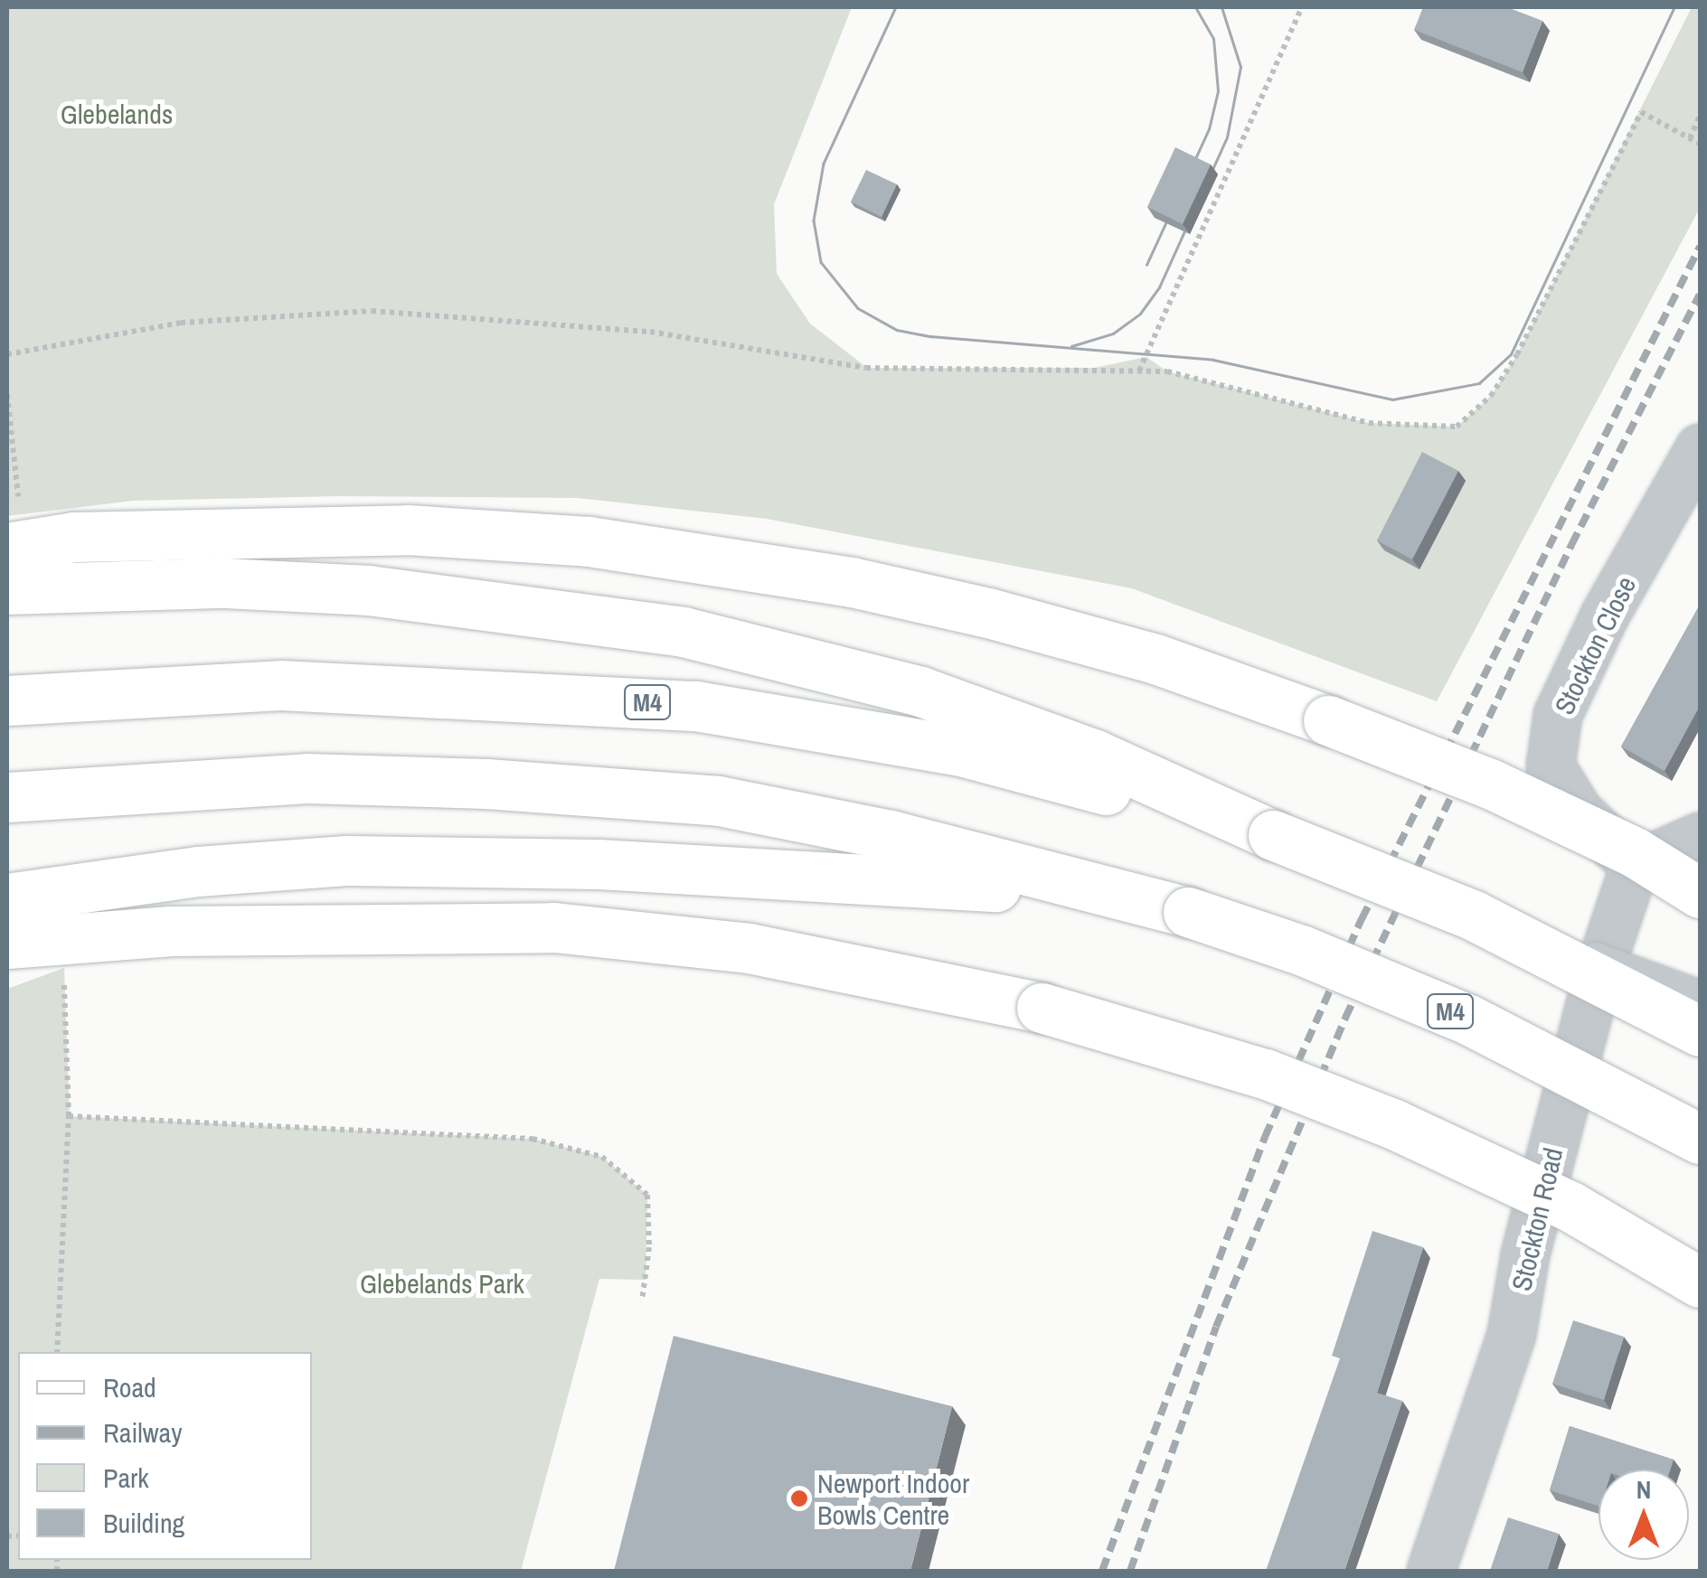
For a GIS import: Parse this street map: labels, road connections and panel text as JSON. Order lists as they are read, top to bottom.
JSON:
{
  "streets": {
    "main road": ["M4"],
    "street": ["Stockton Close", "Stockton Road"]
  },
  "crossings": [
    ["Stockton Close", "Stockton Road"]
  ],
  "parks": ["Glebelands", "Glebelands Park"],
  "places": ["Newport Indoor Bowls Centre"],
  "legend": [
    "Road",
    "Railway",
    "Park",
    "Building"
  ],
  "north": "top"
}
